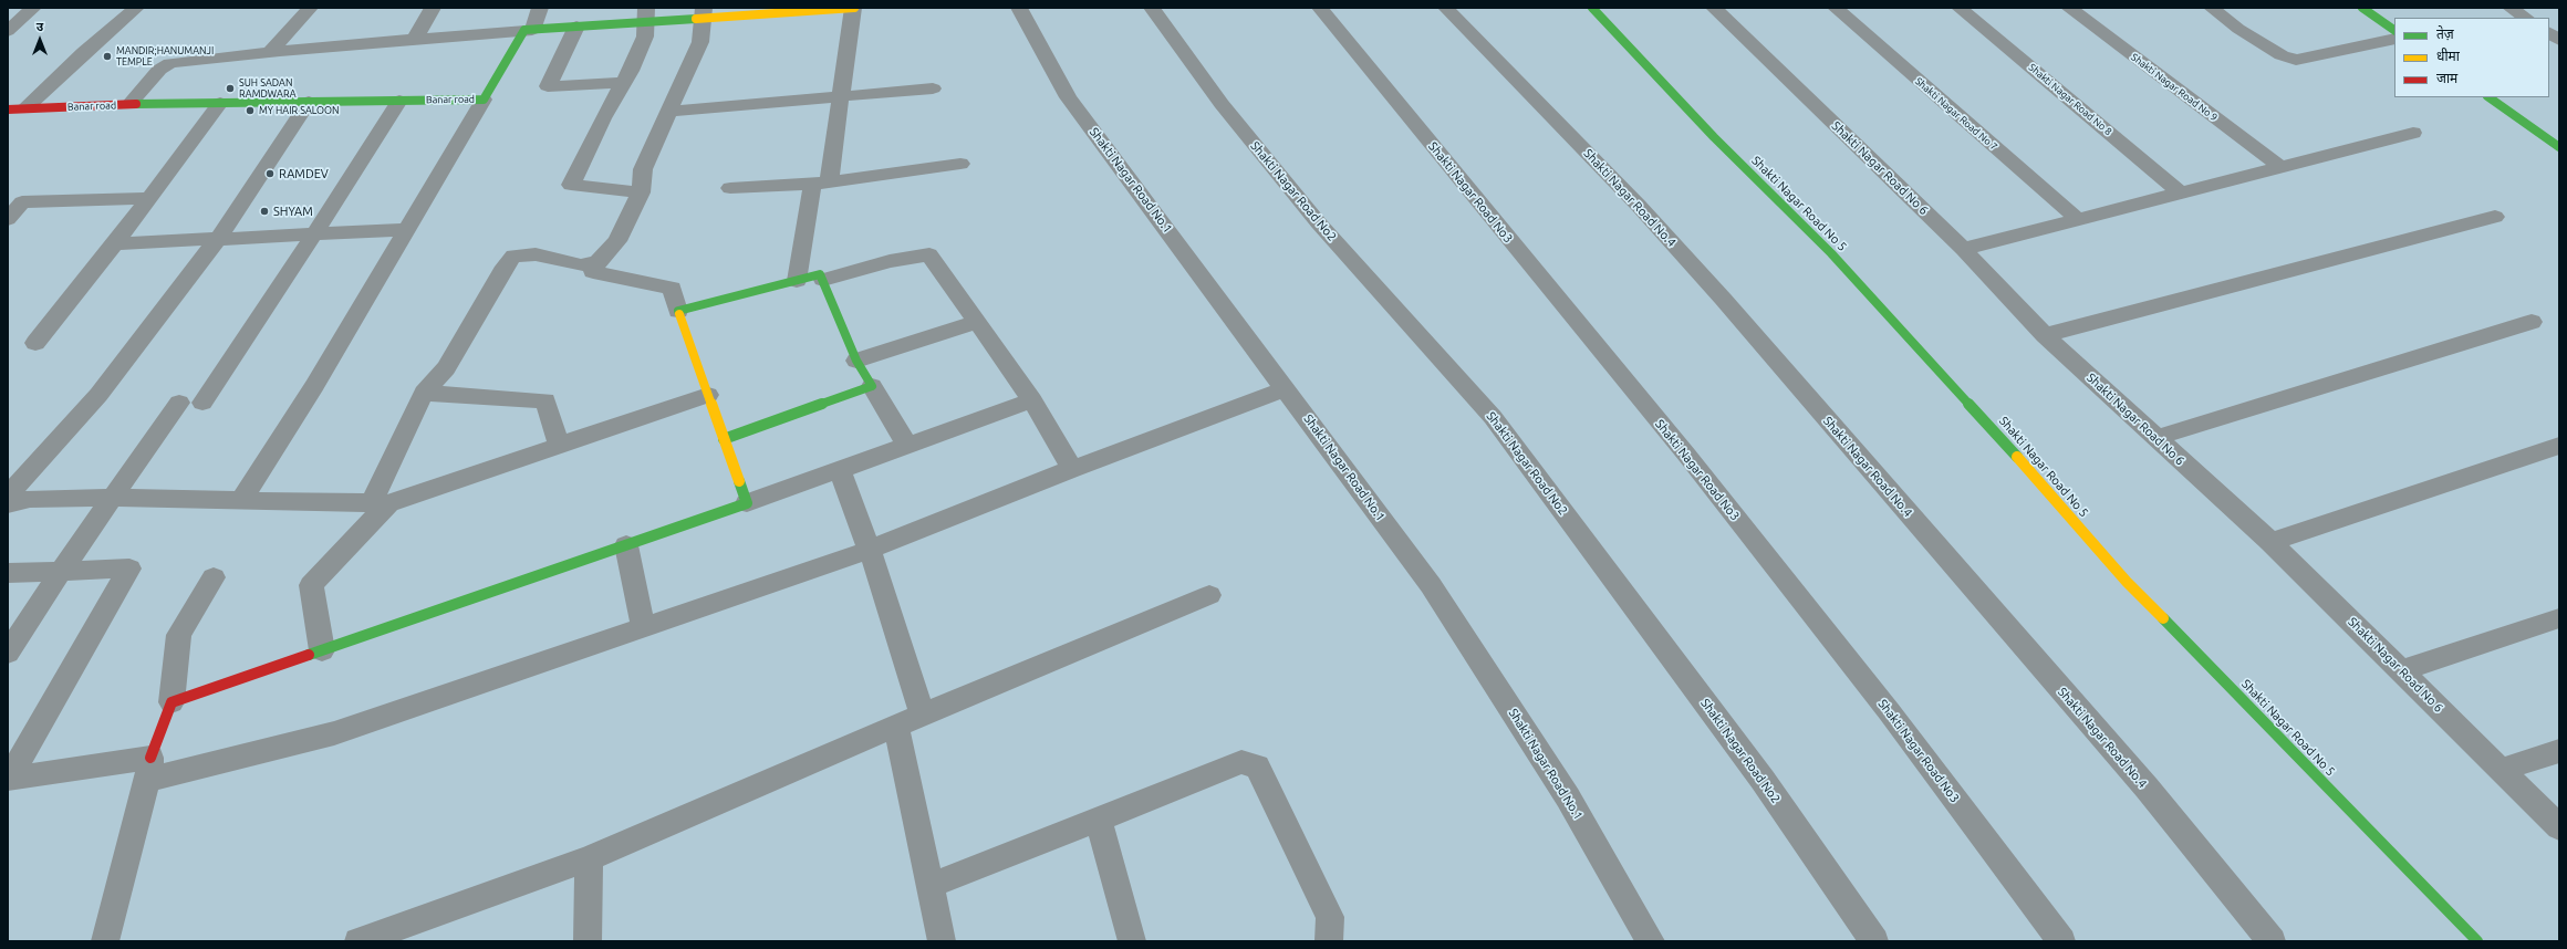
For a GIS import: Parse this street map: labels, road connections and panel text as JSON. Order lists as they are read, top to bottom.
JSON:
{
  "streets": {
    "street": [
      "Shakti Nagar Road No 9",
      "Banar road",
      "Shakti Nagar Road No 8",
      "Shakti Nagar Road No 7",
      "Shakti Nagar Road No 6",
      "Shakti Nagar Road No.1",
      "Shakti Nagar Road No2",
      "Shakti Nagar Road No3",
      "Shakti Nagar Road No.4",
      "Shakti Nagar Road No 5"
    ]
  },
  "places": [
    "MANDIR;HANUMANJI TEMPLE",
    "SUH SADAN RAMDWARA",
    "MY HAIR SALOON",
    "RAMDEV",
    "SHYAM"
  ],
  "legend": ["तेज़", "धीमा", "जाम"],
  "north": "top"
}
